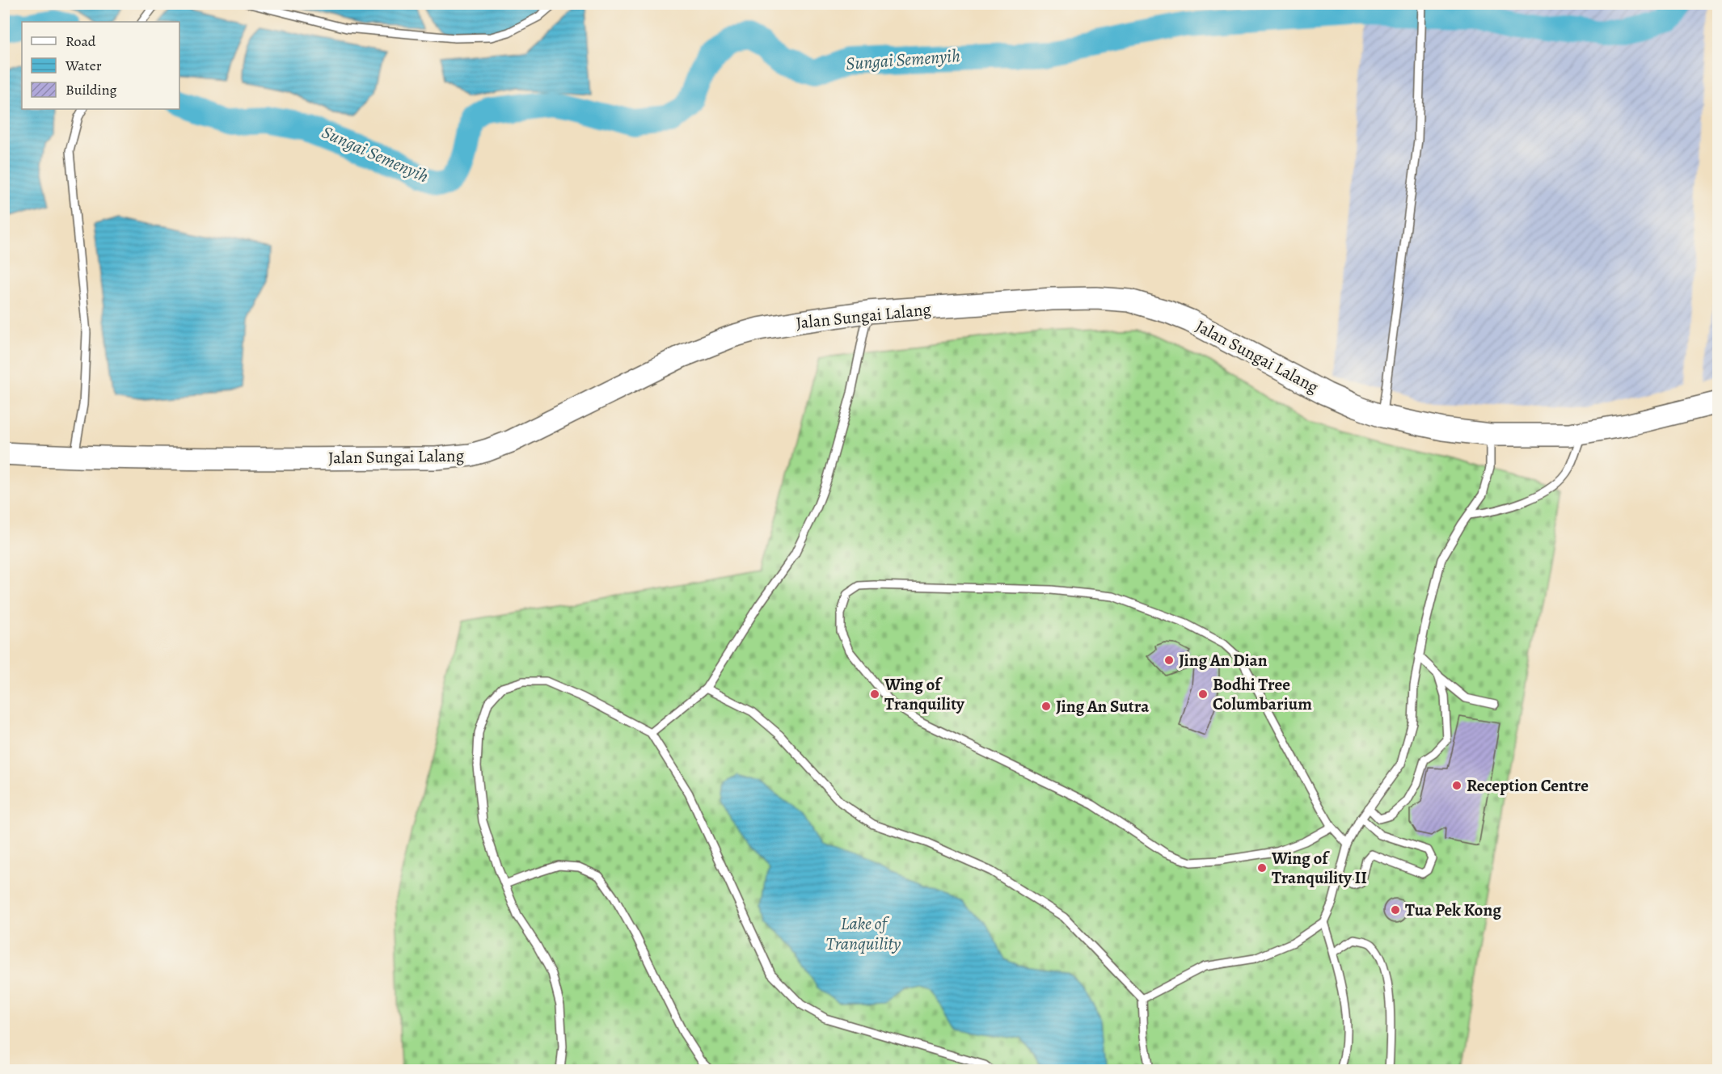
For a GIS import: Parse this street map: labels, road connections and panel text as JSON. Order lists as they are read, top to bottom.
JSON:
{
  "streets": {
    "street": ["Jalan Sungai Lalang"]
  },
  "water": ["Sungai Semenyih", "Lake of Tranquility"],
  "places": [
    "Jing An Dian",
    "Wing of Tranquility",
    "Bodhi Tree Columbarium",
    "Jing An Sutra",
    "Reception Centre",
    "Wing of Tranquility II",
    "Tua Pek Kong"
  ],
  "legend": ["Road", "Water", "Building"]
}
